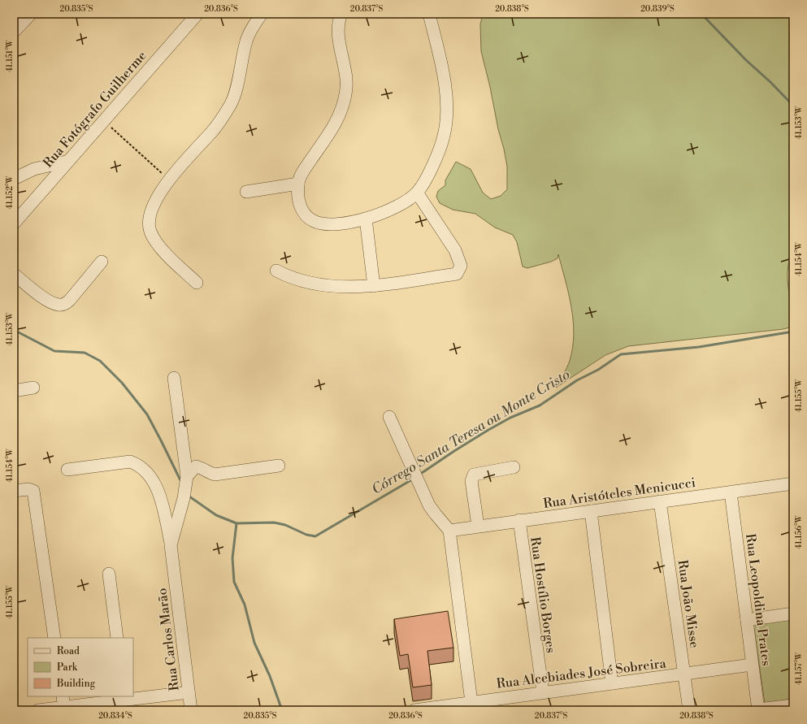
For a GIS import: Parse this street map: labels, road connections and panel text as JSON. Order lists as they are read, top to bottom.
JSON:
{
  "streets": {
    "street": [
      "Rua Fotógrafo Guilherme",
      "Rua Aristóteles Menicucci",
      "Rua Hostílio Borges",
      "Rua Leopoldina Prates",
      "Rua João Misse",
      "Rua Carlos Marão",
      "Rua Alcebiades José Sobreira"
    ]
  },
  "crossings": [
    ["Rua Aristóteles Menicucci", "Rua Hostílio Borges"],
    ["Rua Aristóteles Menicucci", "Rua Leopoldina Prates"],
    ["Rua Aristóteles Menicucci", "Rua João Misse"],
    ["Rua Hostílio Borges", "Rua Alcebiades José Sobreira"],
    ["Rua Leopoldina Prates", "Rua Alcebiades José Sobreira"],
    ["Rua João Misse", "Rua Alcebiades José Sobreira"]
  ],
  "water": ["Córrego Santa Teresa ou Monte Cristo"],
  "legend": ["Road", "Park", "Building"],
  "coordinates": [
    "20.835°S",
    "20.836°S",
    "20.837°S",
    "20.838°S",
    "20.839°S",
    "41.151°W",
    "41.153°W",
    "41.152°W",
    "41.154°W",
    "41.155°W",
    "41.156°W",
    "41.157°W",
    "20.834°S"
  ]
}
